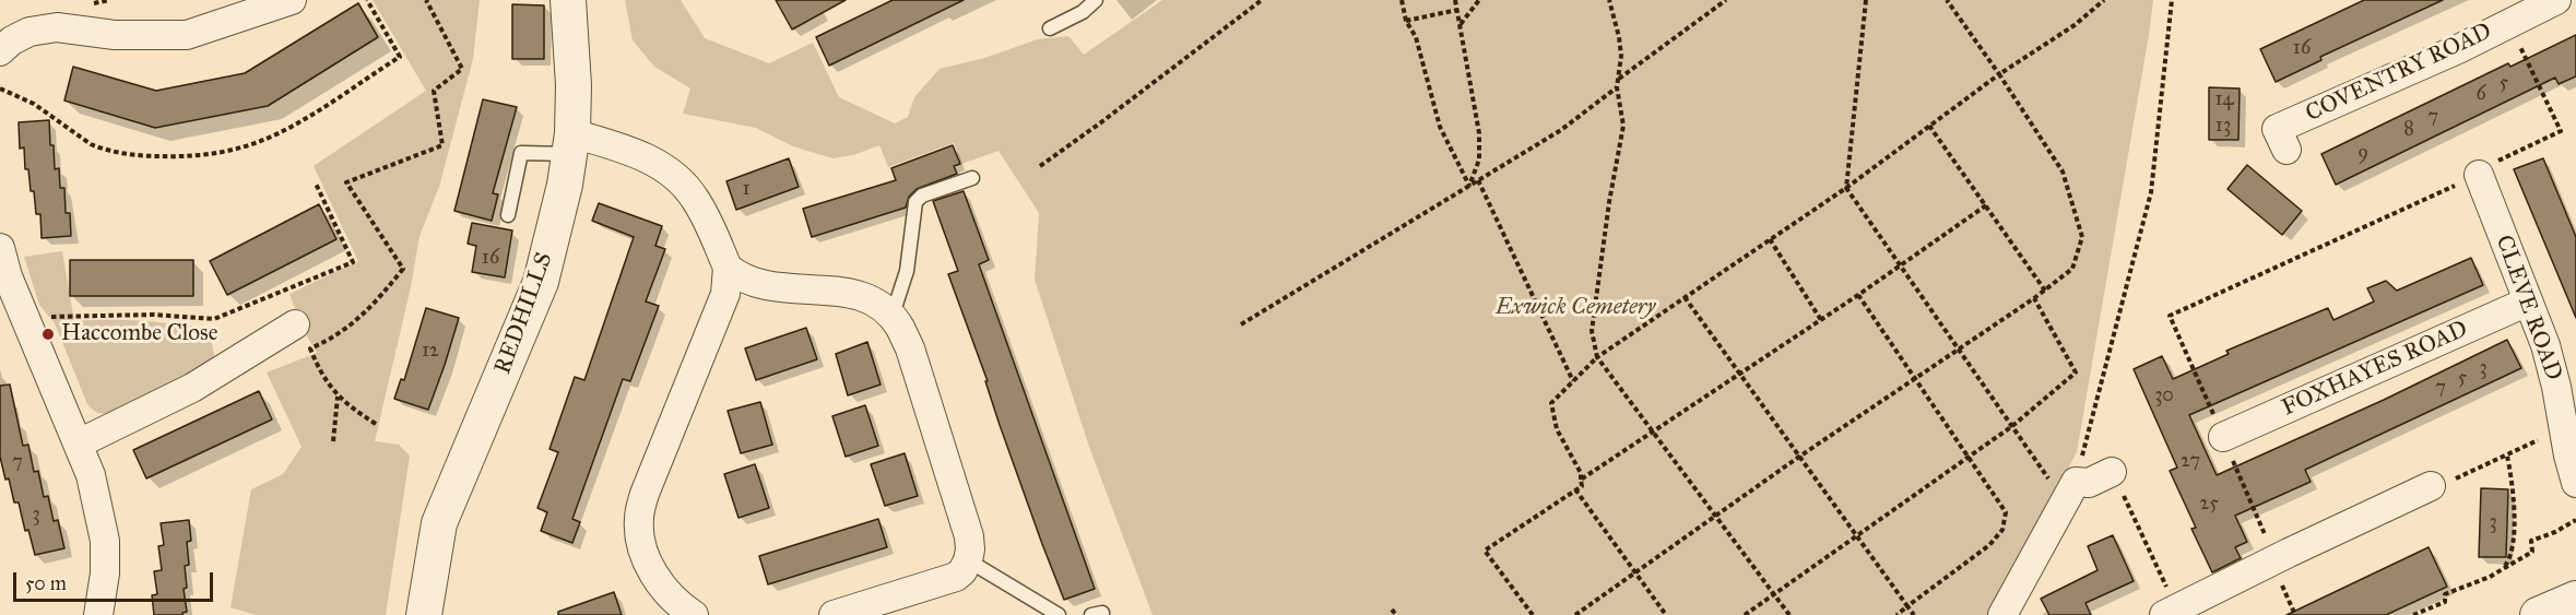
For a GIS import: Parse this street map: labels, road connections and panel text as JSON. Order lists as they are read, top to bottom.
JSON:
{
  "streets": {
    "street": [
      "COVENTRY ROAD",
      "CLEVE ROAD",
      "REDHILLS",
      "FOXHAYES ROAD"
    ]
  },
  "crossings": [
    ["CLEVE ROAD", "FOXHAYES ROAD"]
  ],
  "parks": ["Exwick Cemetery"],
  "places": ["Haccombe Close"],
  "house_numbers": [
    "16",
    "5",
    "6",
    "14",
    "7",
    "13",
    "8",
    "9",
    "1",
    "16",
    "12",
    "3",
    "5",
    "7",
    "30",
    "27",
    "7",
    "25",
    "3",
    "3"
  ],
  "scale_bar": "50 m"
}
